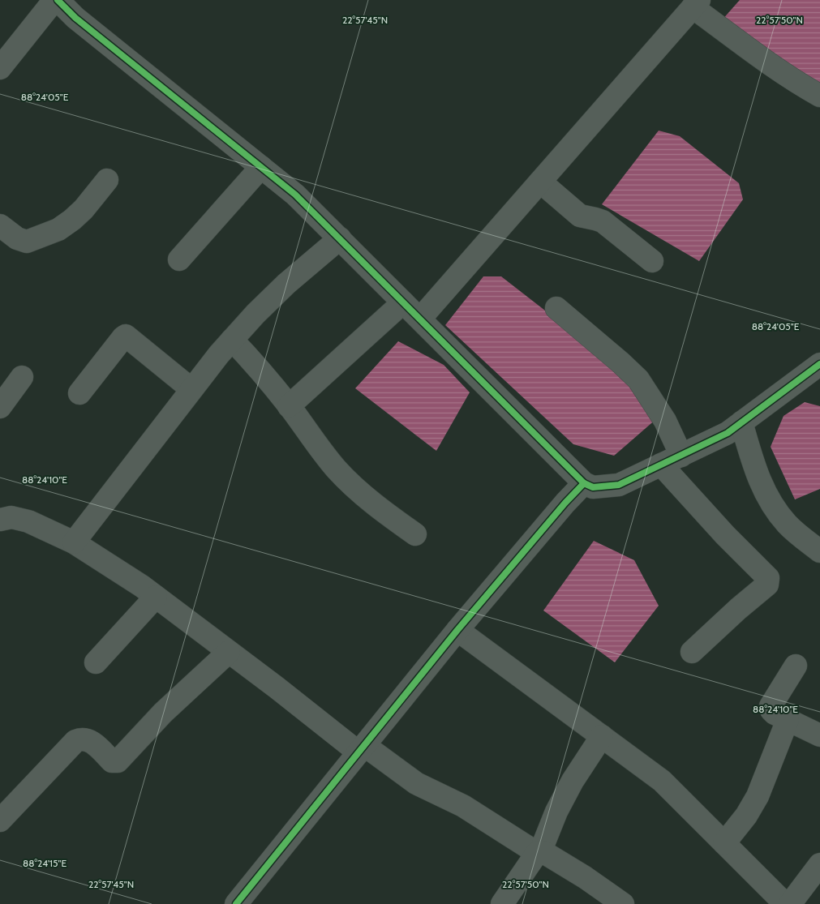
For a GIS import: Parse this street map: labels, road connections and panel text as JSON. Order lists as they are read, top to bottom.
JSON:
{
  "coordinates": [
    "22°57'45\"N",
    "22°57'50\"N",
    "88°24'05\"E",
    "88°24'10\"E",
    "88°24'15\"E"
  ]
}
